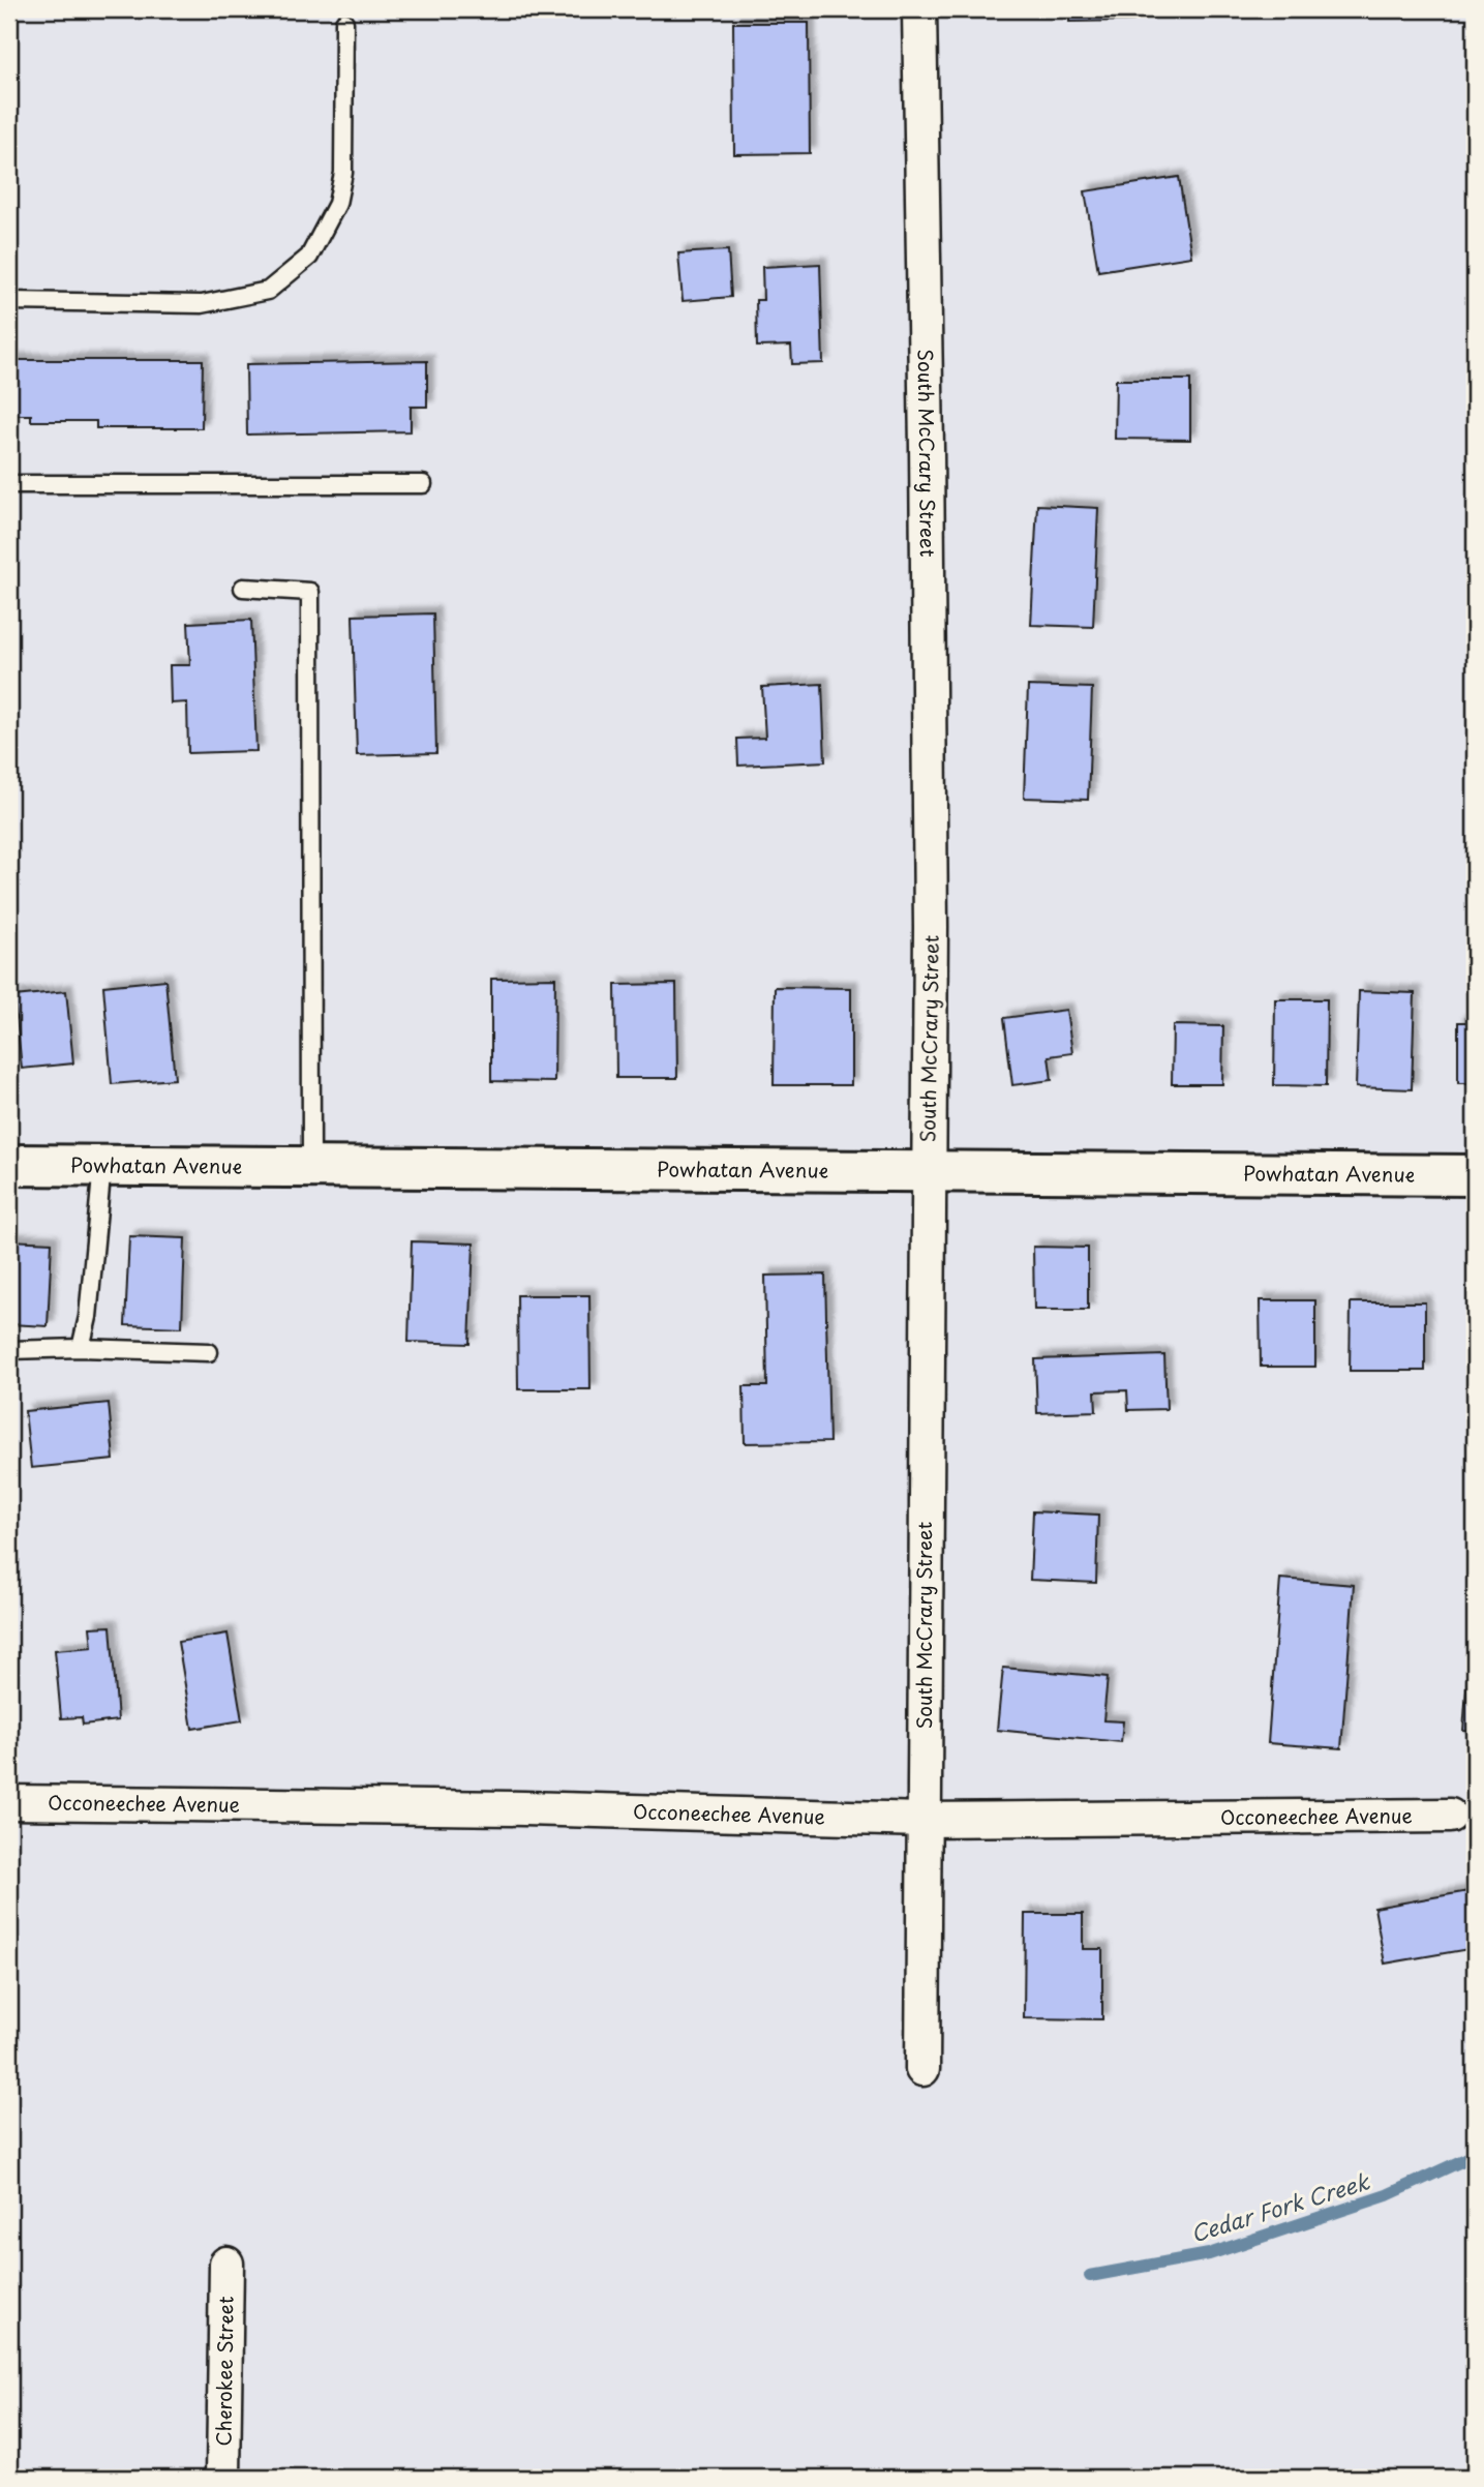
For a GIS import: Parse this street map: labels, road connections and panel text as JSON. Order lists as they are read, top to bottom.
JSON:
{
  "streets": {
    "street": [
      "South McCrary Street",
      "Powhatan Avenue",
      "Occoneechee Avenue",
      "Cherokee Street"
    ]
  },
  "crossings": [
    ["South McCrary Street", "Powhatan Avenue"],
    ["South McCrary Street", "Occoneechee Avenue"]
  ],
  "water": ["Cedar Fork Creek"]
}
